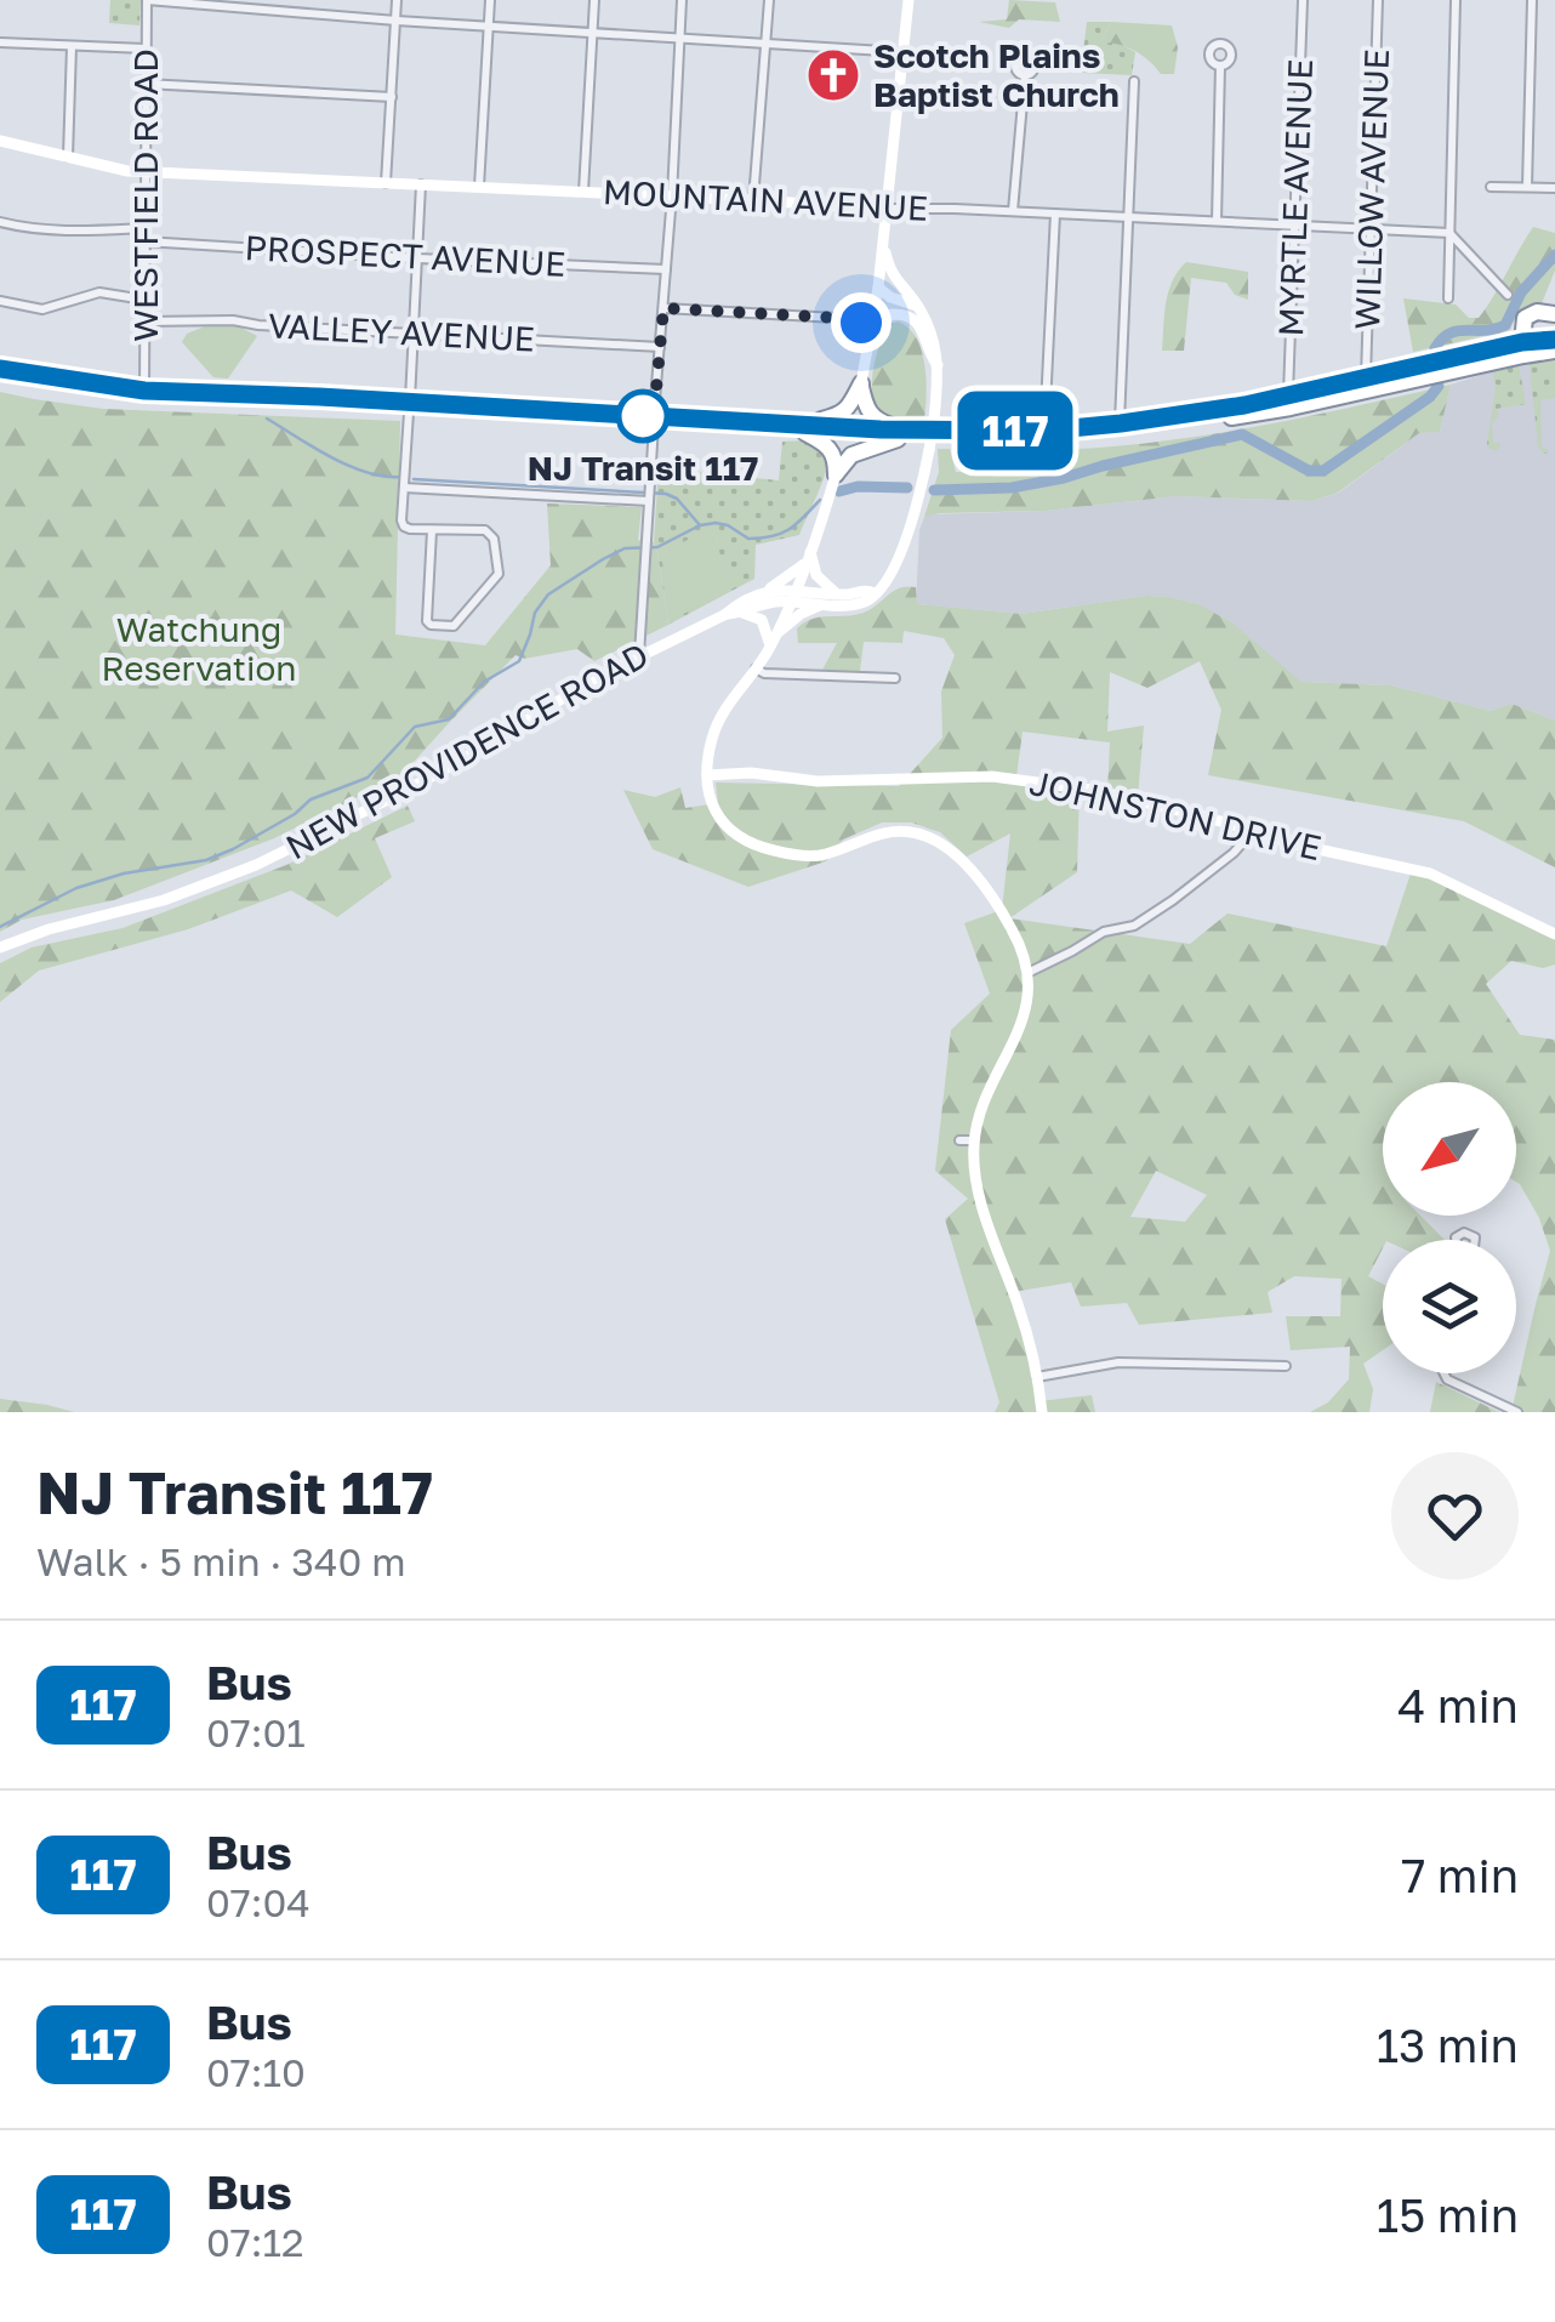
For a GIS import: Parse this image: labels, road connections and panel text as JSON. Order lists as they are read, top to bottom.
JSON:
{
  "streets": {
    "main road": ["MOUNTAIN AVENUE", "NEW PROVIDENCE ROAD", "JOHNSTON DRIVE"],
    "street": [
      "WILLOW AVENUE",
      "WESTFIELD ROAD",
      "MYRTLE AVENUE",
      "PROSPECT AVENUE",
      "VALLEY AVENUE"
    ]
  },
  "crossings": [
    ["WILLOW AVENUE", "MOUNTAIN AVENUE"],
    ["WESTFIELD ROAD", "MOUNTAIN AVENUE"],
    ["WESTFIELD ROAD", "PROSPECT AVENUE"],
    ["WESTFIELD ROAD", "VALLEY AVENUE"],
    ["MYRTLE AVENUE", "MOUNTAIN AVENUE"]
  ],
  "parks": ["Watchung Reservation"],
  "places": {
    "church": ["Scotch Plains Baptist Church"],
    "other": ["NJ Transit 117"]
  },
  "lines": ["bus line 117"],
  "north": "bottom left",
  "page": {
    "on_map": "117",
    "heading": ["NJ Transit 117", "Walk · 5 min · 340 m"],
    "list": [
      {
        "mark": "117",
        "name": "Bus",
        "note": "07:01",
        "value": "4 min"
      },
      {
        "mark": "117",
        "name": "Bus",
        "note": "07:04",
        "value": "7 min"
      },
      {
        "mark": "117",
        "name": "Bus",
        "note": "07:10",
        "value": "13 min"
      },
      {
        "mark": "117",
        "name": "Bus",
        "note": "07:12",
        "value": "15 min"
      }
    ]
  }
}
